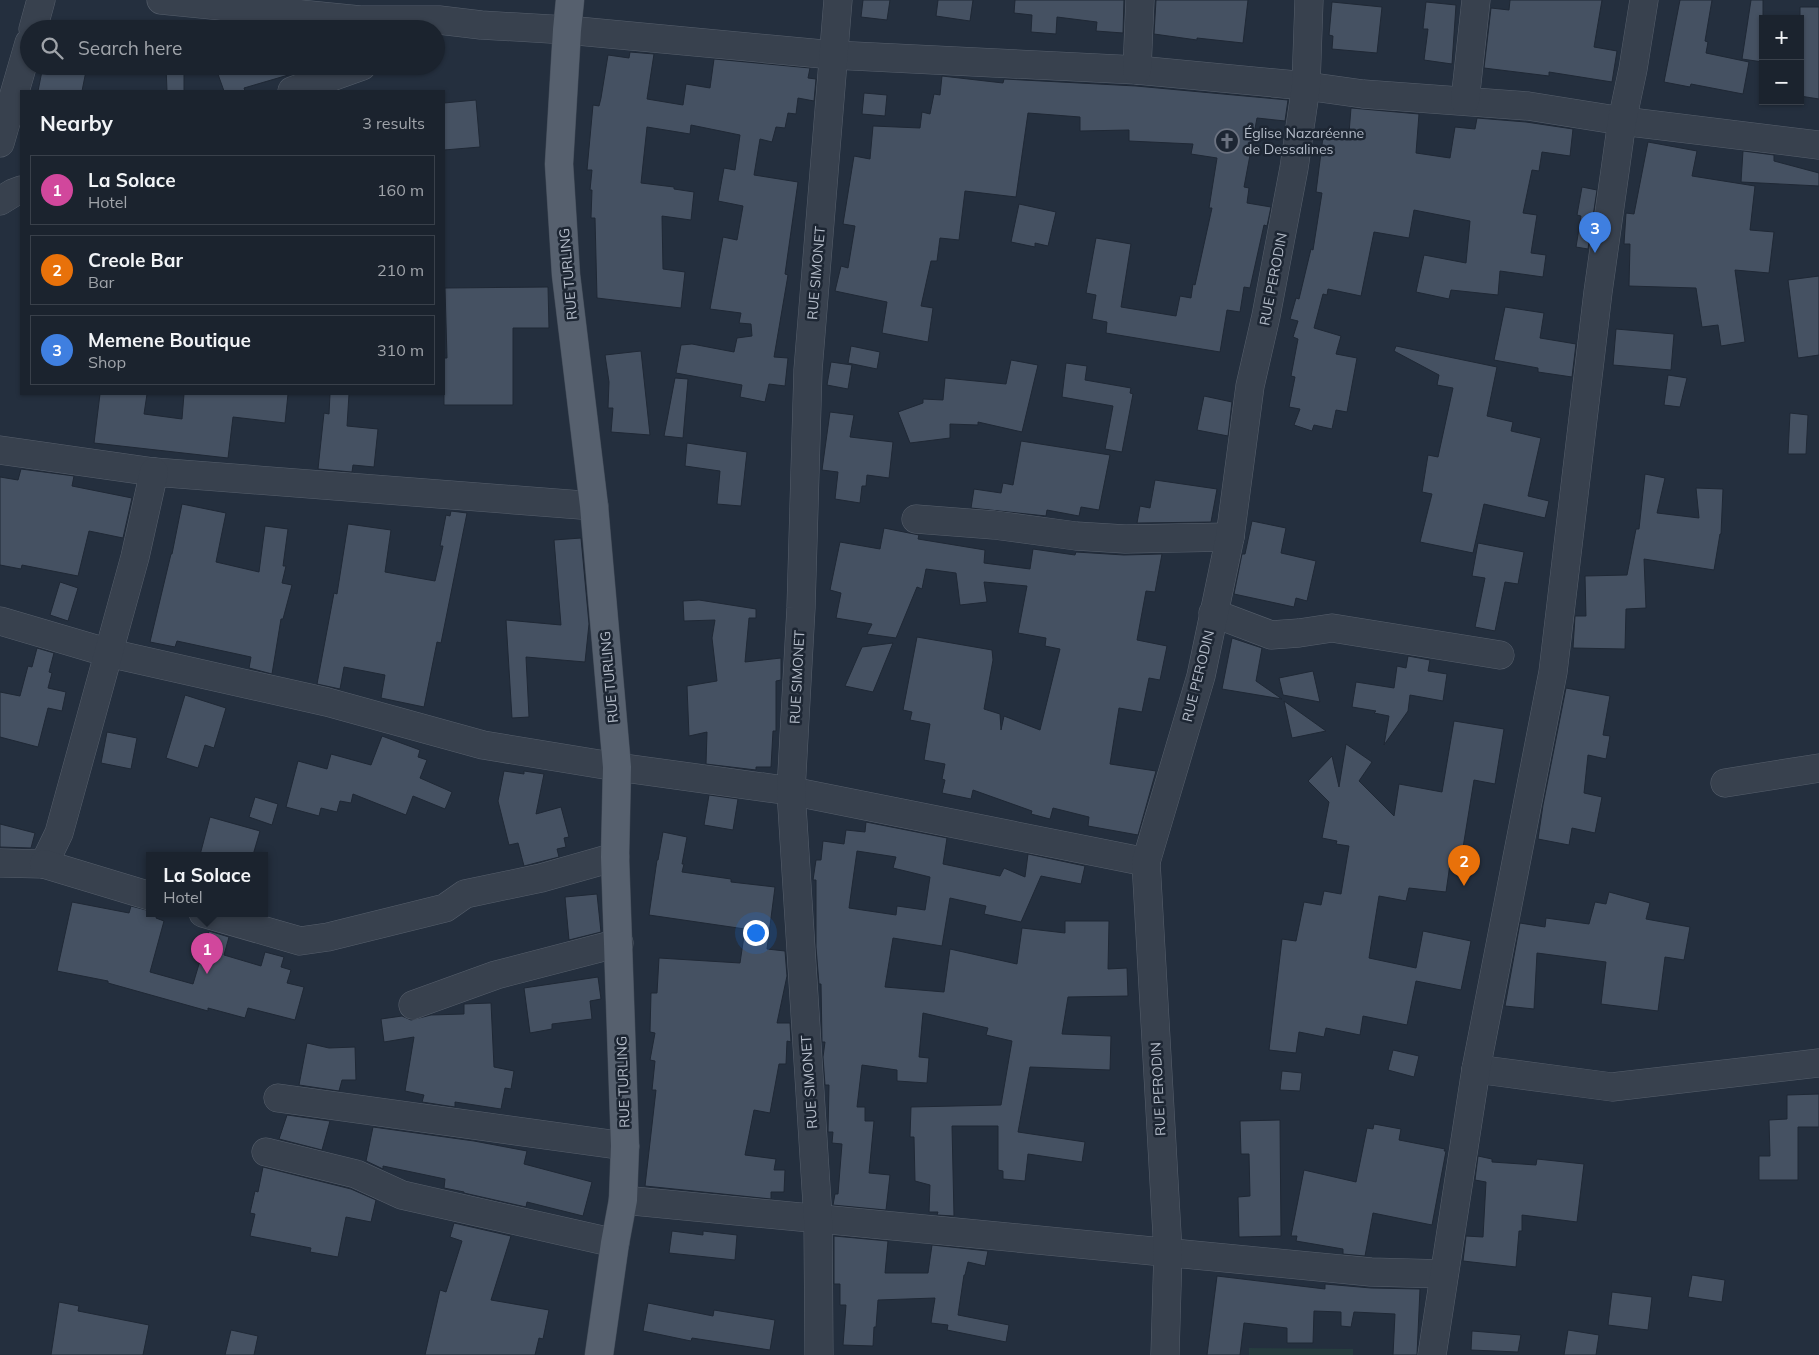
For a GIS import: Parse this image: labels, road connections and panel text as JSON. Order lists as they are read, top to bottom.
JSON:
{
  "streets": {
    "main road": ["RUE TURLING"],
    "street": ["RUE SIMONET", "RUE PERODIN"]
  },
  "places": {
    "church": ["Église Nazaréenne de Dessalines"]
  },
  "page": {
    "map_buttons": ["+", "−"],
    "search": "Search here",
    "heading": ["Nearby", "3 results"],
    "list": [
      {
        "mark": "1",
        "name": "La Solace",
        "note": "Hotel",
        "value": "160 m"
      },
      {
        "mark": "2",
        "name": "Creole Bar",
        "note": "Bar",
        "value": "210 m"
      },
      {
        "mark": "3",
        "name": "Memene Boutique",
        "note": "Shop",
        "value": "310 m"
      }
    ],
    "pins": ["3", "2", "1"],
    "popup": ["La Solace", "Hotel"]
  }
}
